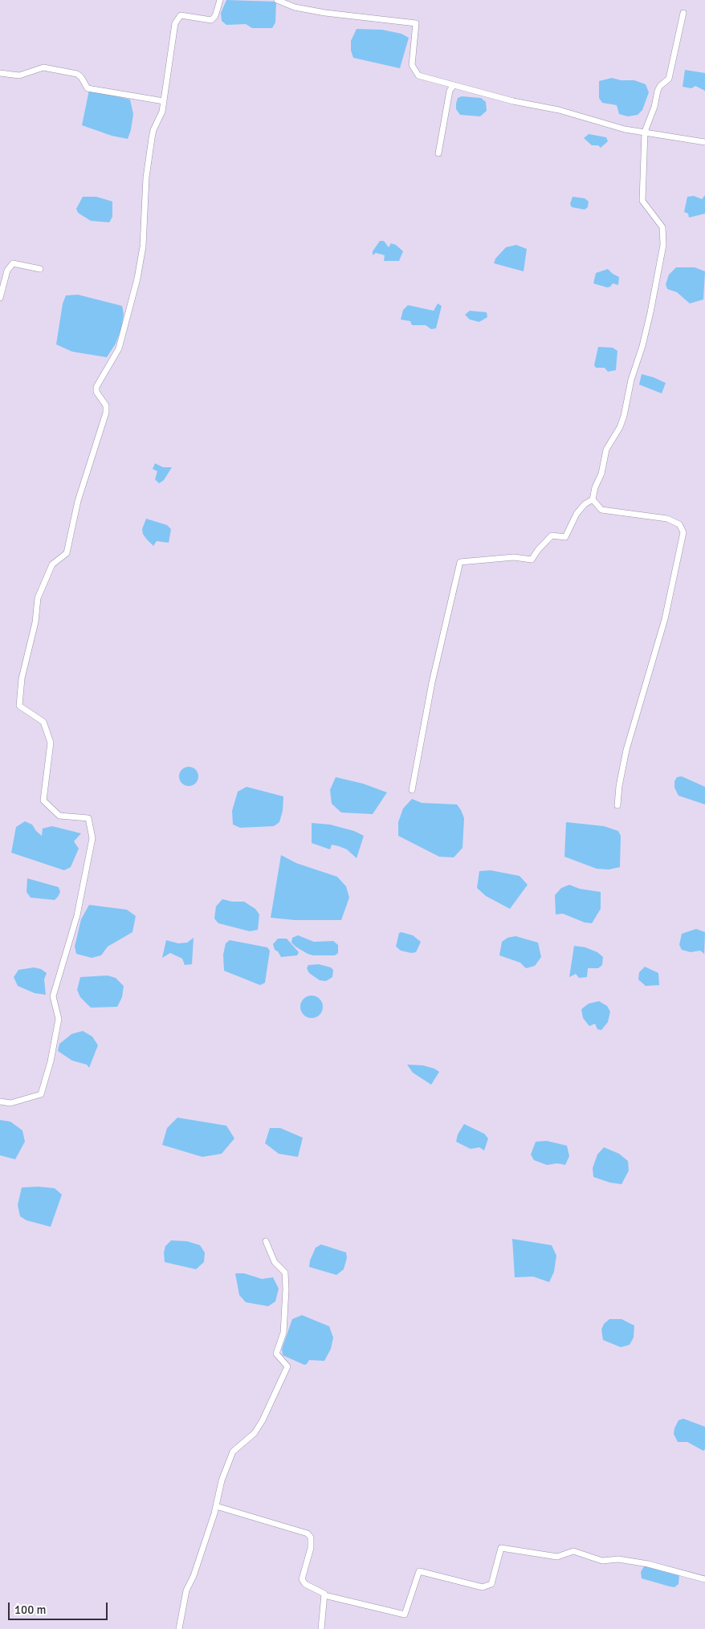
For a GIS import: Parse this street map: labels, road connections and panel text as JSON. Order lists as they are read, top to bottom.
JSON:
{
  "scale_bar": "100 m"
}
